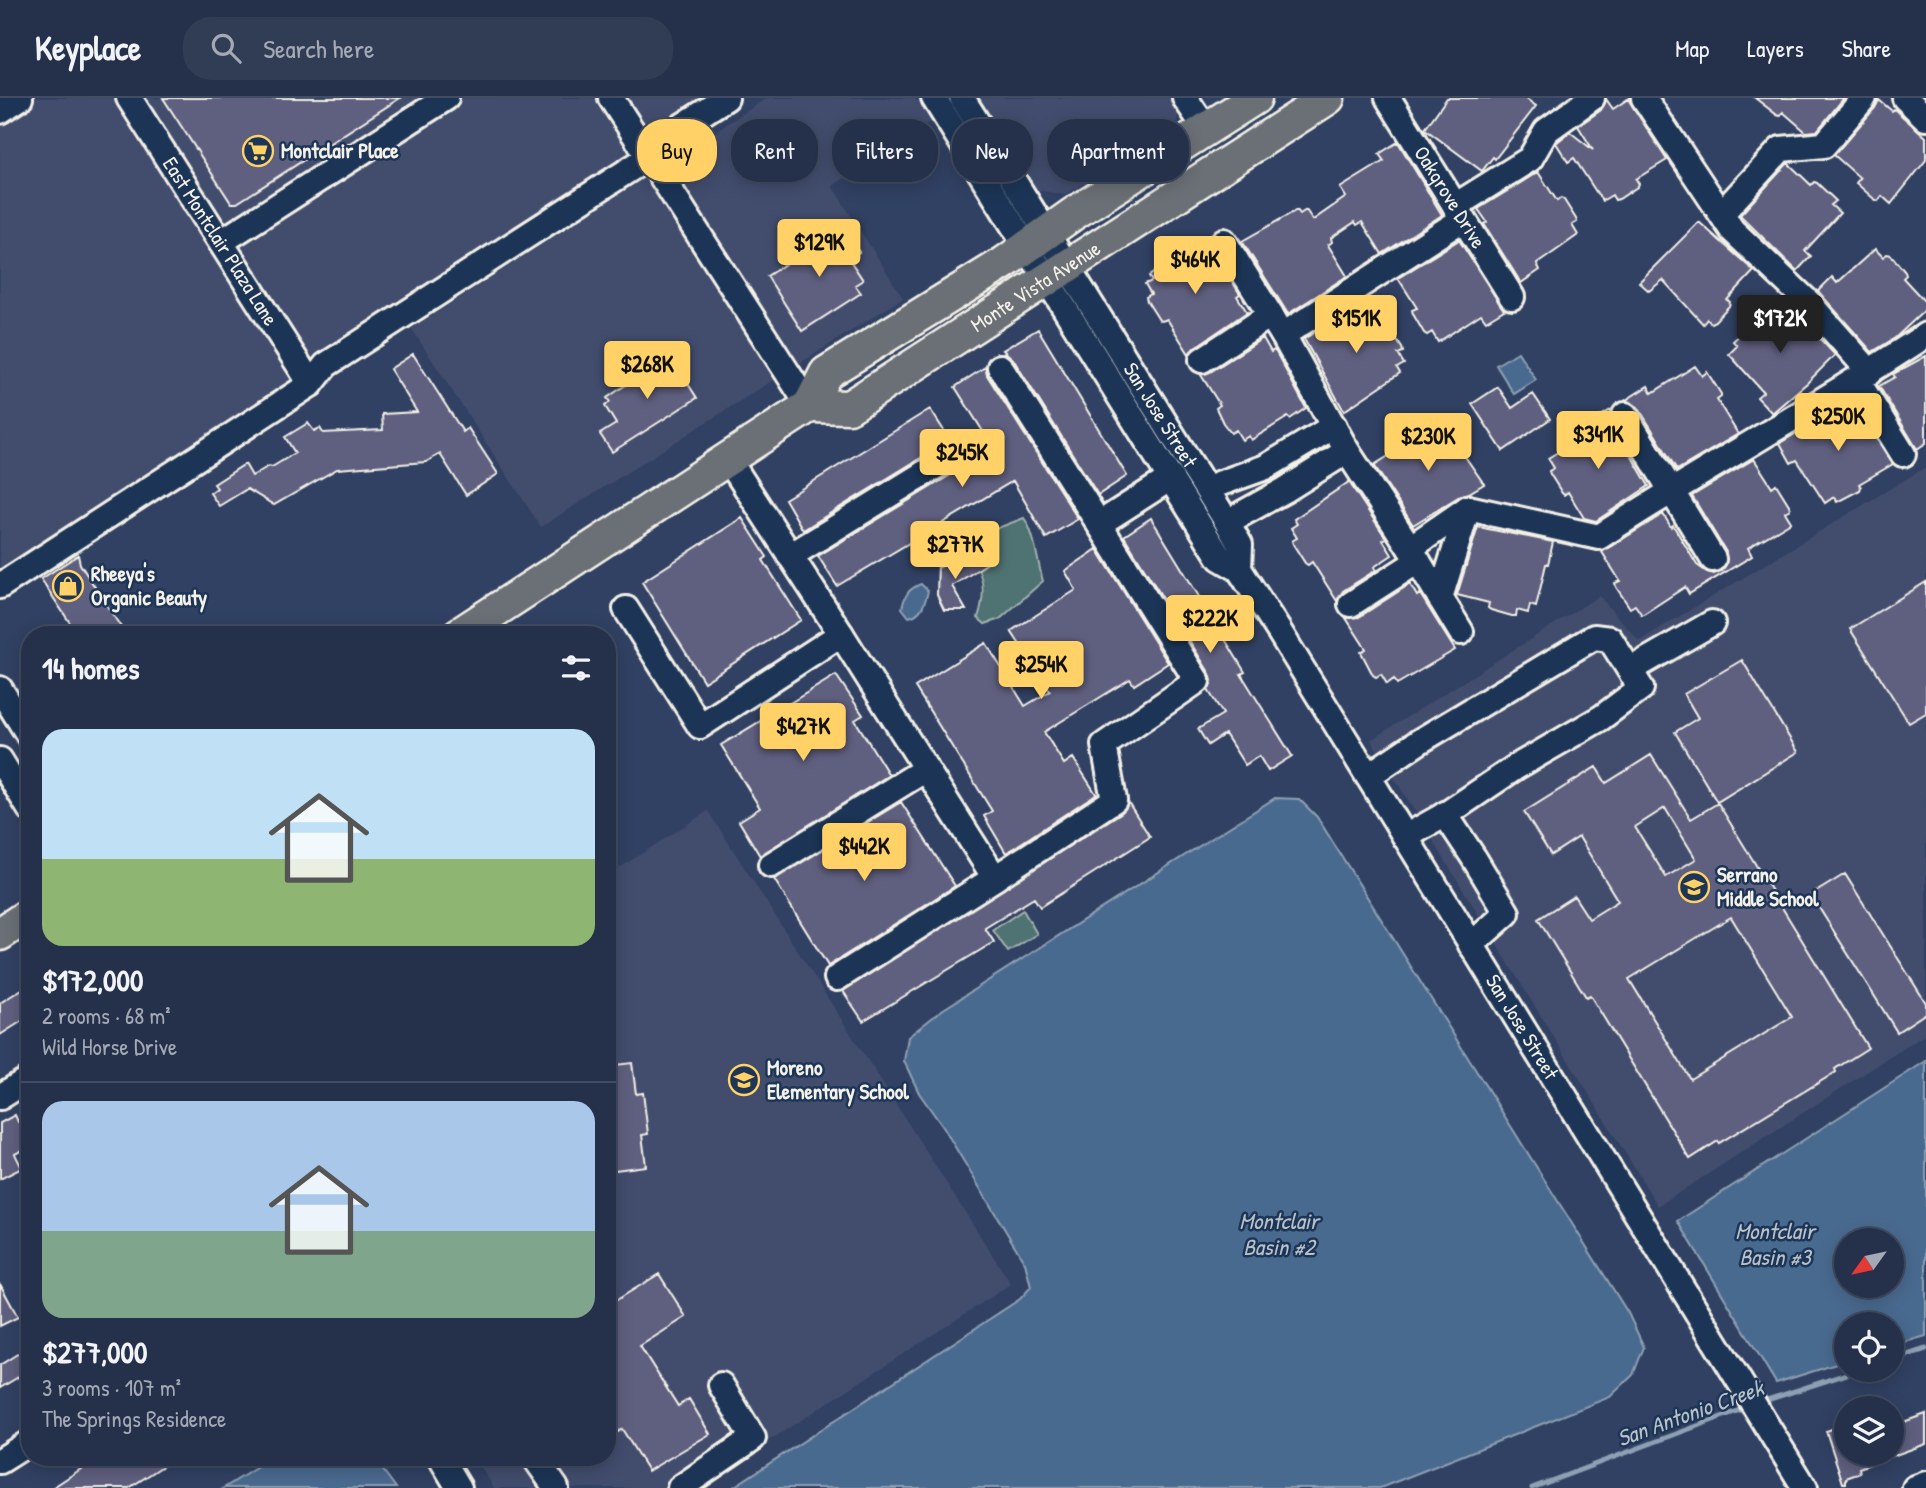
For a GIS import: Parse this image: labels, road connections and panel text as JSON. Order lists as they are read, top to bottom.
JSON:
{
  "streets": {
    "main road": ["Monte Vista Avenue"],
    "street": ["Oakgrove Drive", "East Montclair Plaza Lane", "San Jose Street"]
  },
  "crossings": [
    ["Monte Vista Avenue", "San Jose Street"]
  ],
  "water": ["Montclair Basin #2", "Montclair Basin #3", "San Antonio Creek"],
  "places": {
    "supermarket": ["Montclair Place"],
    "shop": ["Rheeya's Organic Beauty"],
    "school or university": ["Serrano Middle School", "Moreno Elementary School"]
  },
  "north": "bottom left",
  "page": {
    "header": "Keyplace",
    "search": "Search here",
    "nav": ["Map", "Layers", "Share"],
    "chip": [
      "Buy",
      "Rent",
      "Filters",
      "New",
      "Apartment"
    ],
    "price": [
      "$129K",
      "$464K",
      "$151K",
      "$172K",
      "$268K",
      "$250K",
      "$341K",
      "$230K",
      "$245K",
      "$277K",
      "$222K",
      "$254K",
      "$427K",
      "$442K"
    ],
    "heading": "14 homes",
    "list": [
      {
        "name": "$172,000",
        "note": "2 rooms · 68 m² · Wild Horse Drive"
      },
      {
        "name": "$277,000",
        "note": "3 rooms · 107 m² · The Springs Residence"
      }
    ]
  }
}
